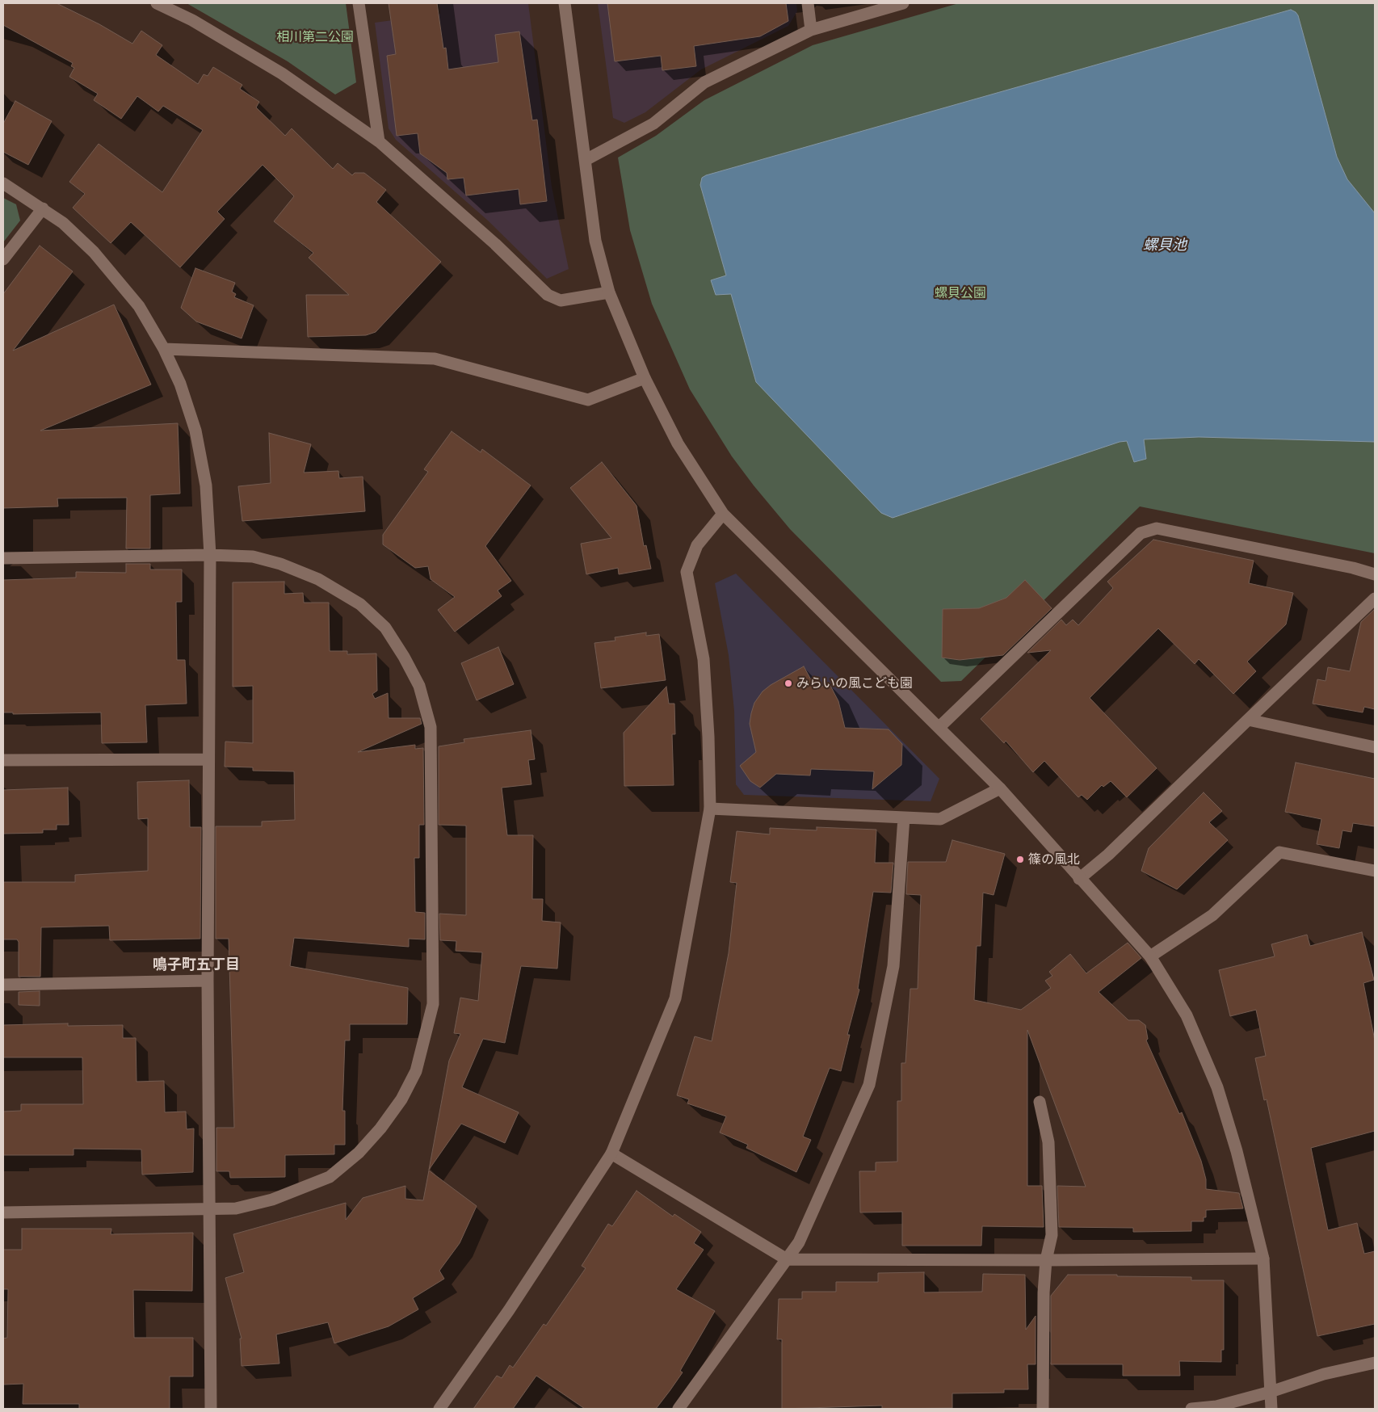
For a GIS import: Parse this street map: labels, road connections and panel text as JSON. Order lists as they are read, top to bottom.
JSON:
{
  "districts": ["鳴子町五丁目"],
  "water": ["螺貝池"],
  "parks": ["相川第二公園", "螺貝公園"],
  "places": ["みらいの風こども園", "篠の風北"]
}
